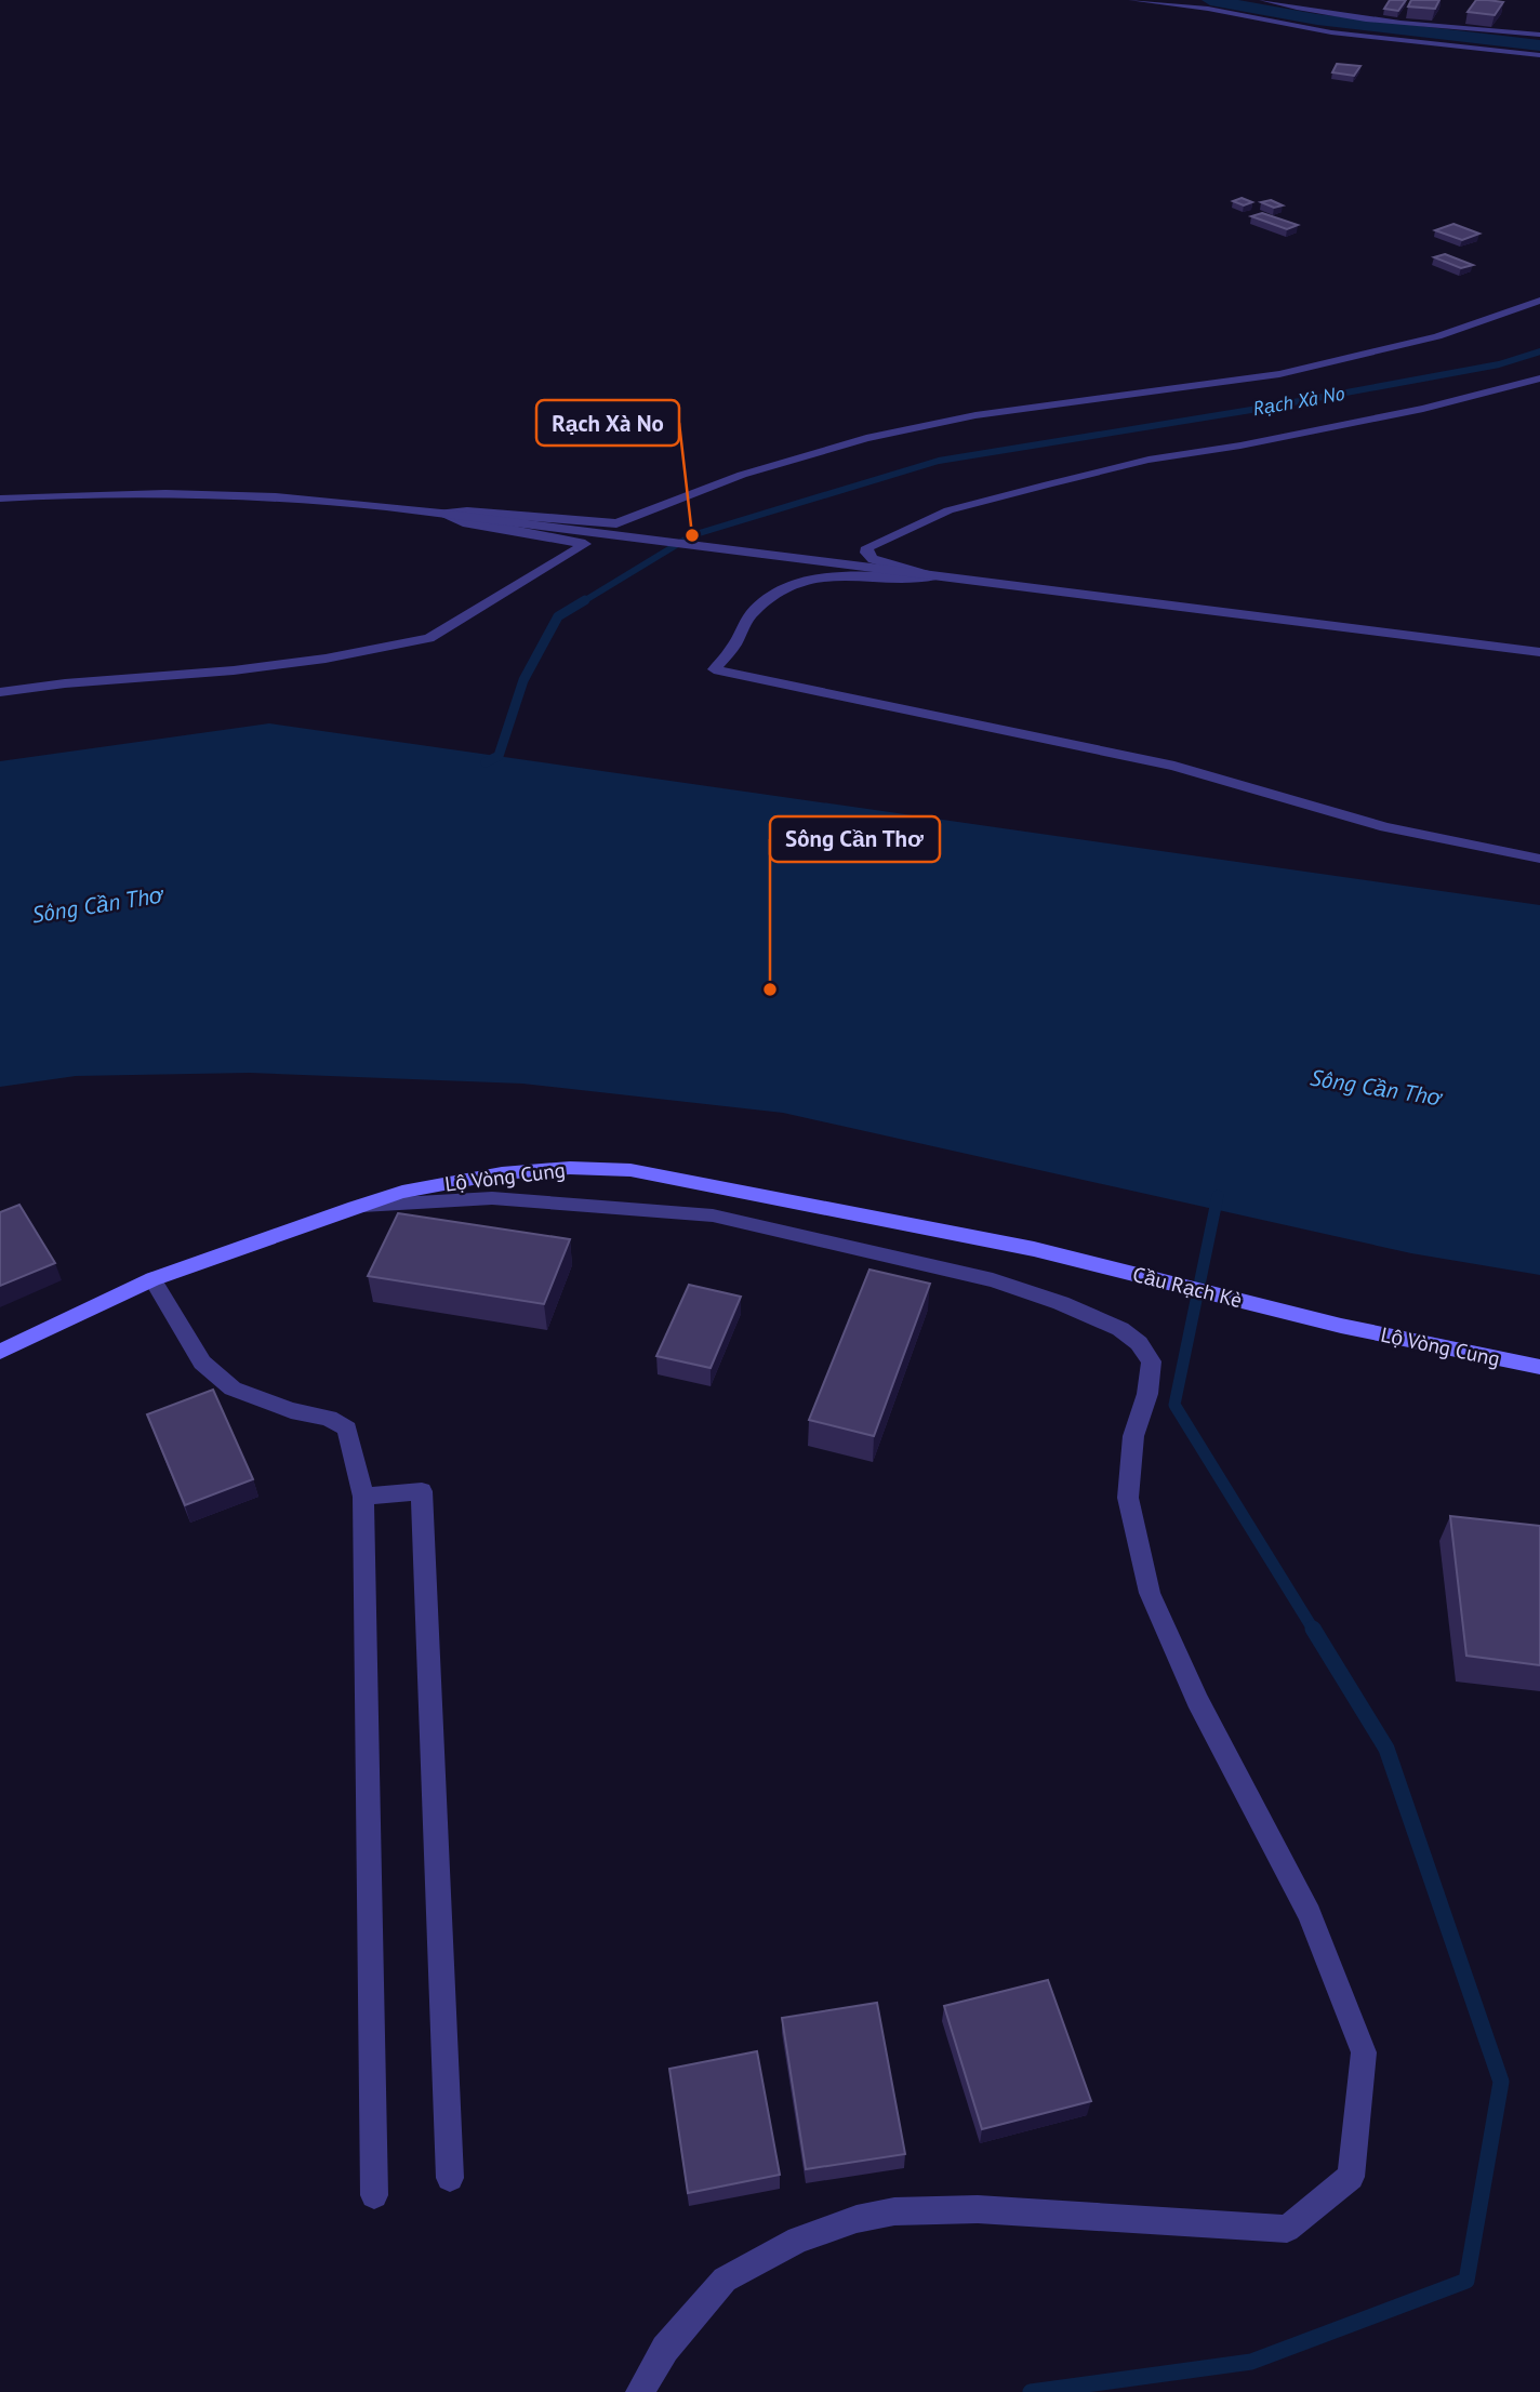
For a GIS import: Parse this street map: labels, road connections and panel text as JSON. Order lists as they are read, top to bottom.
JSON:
{
  "streets": {
    "main road": ["Lộ Vòng Cung", "Cầu Rạch Kè"]
  },
  "crossings": [
    ["Lộ Vòng Cung", "Cầu Rạch Kè"]
  ],
  "water": ["Rạch Xà No", "Sông Cần Thơ"],
  "places": ["Rạch Xà No", "Sông Cần Thơ"]
}
